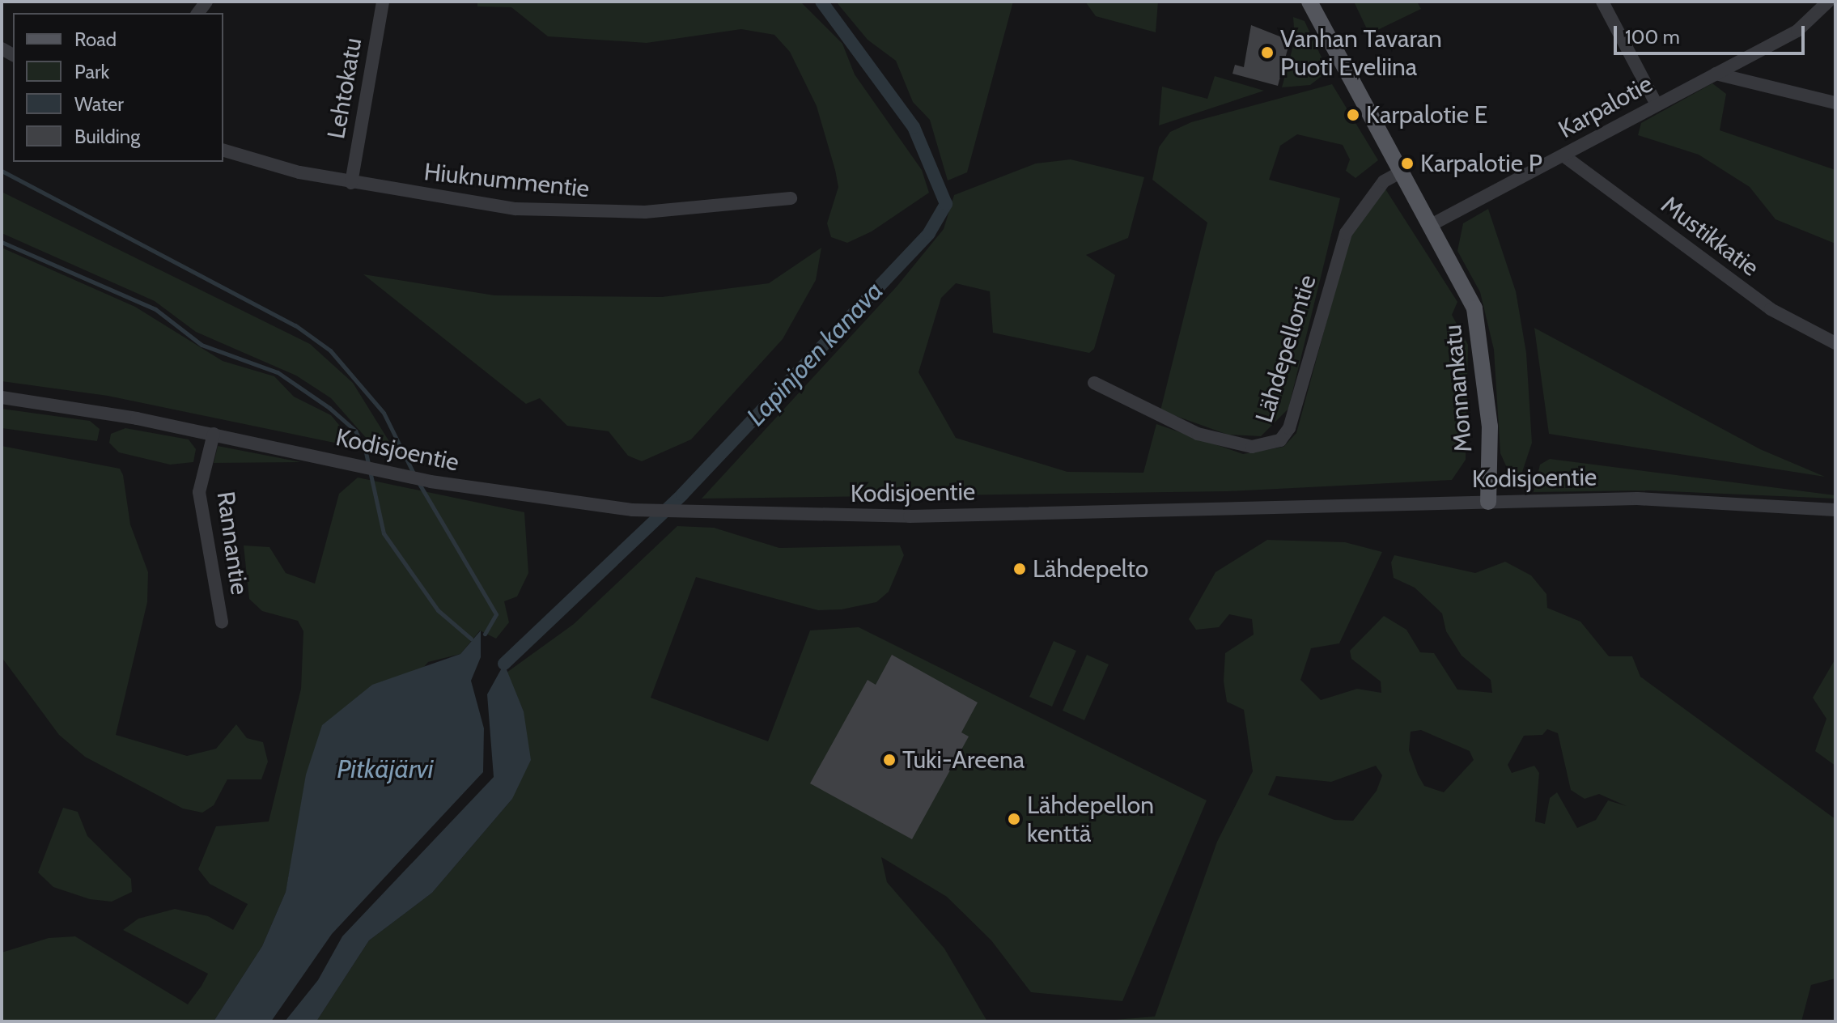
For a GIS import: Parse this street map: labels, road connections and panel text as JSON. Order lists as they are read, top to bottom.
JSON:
{
  "streets": {
    "main road": ["Monnankatu"],
    "street": [
      "Lehtokatu",
      "Karpalotie",
      "Hiuknummentie",
      "Mustikkatie",
      "Lähdepellontie",
      "Kodisjoentie",
      "Rannantie"
    ]
  },
  "crossings": [
    ["Lehtokatu", "Hiuknummentie"],
    ["Karpalotie", "Mustikkatie"],
    ["Karpalotie", "Monnankatu"],
    ["Lähdepellontie", "Monnankatu"],
    ["Monnankatu", "Kodisjoentie"],
    ["Kodisjoentie", "Rannantie"]
  ],
  "water": ["Lapinjoen kanava", "Pitkäjärvi"],
  "places": [
    "Vanhan Tavaran Puoti Eveliina",
    "Karpalotie E",
    "Karpalotie P",
    "Lähdepelto",
    "Tuki-Areena",
    "Lähdepellon kenttä"
  ],
  "legend": [
    "Road",
    "Park",
    "Water",
    "Building"
  ],
  "scale_bar": "100 m"
}
